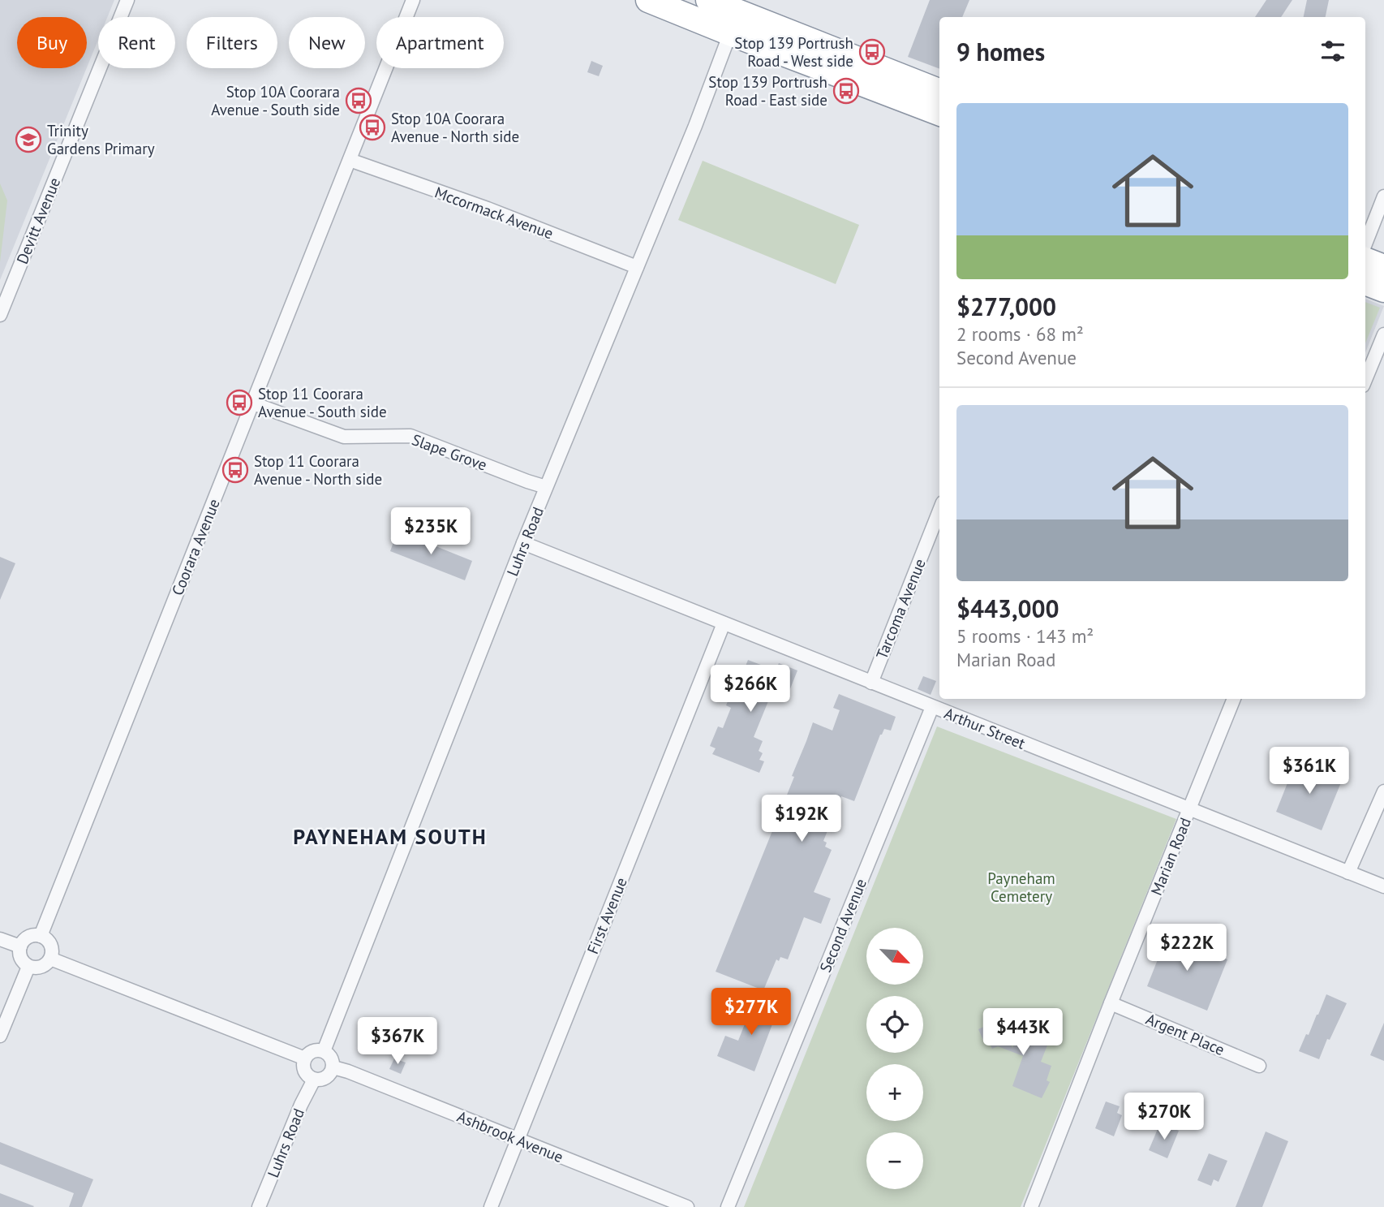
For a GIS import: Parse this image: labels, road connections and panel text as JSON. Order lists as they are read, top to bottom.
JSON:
{
  "streets": {
    "street": [
      "Mccormack Avenue",
      "Devitt Avenue",
      "Slape Grove",
      "Luhrs Road",
      "Coorara Avenue",
      "Tarcoma Avenue",
      "Arthur Street",
      "Marian Road",
      "First Avenue",
      "Second Avenue",
      "Argent Place",
      "Ashbrook Avenue"
    ]
  },
  "crossings": [
    ["Mccormack Avenue", "Luhrs Road"],
    ["Mccormack Avenue", "Coorara Avenue"],
    ["Slape Grove", "Luhrs Road"],
    ["Slape Grove", "Coorara Avenue"],
    ["Luhrs Road", "Arthur Street"],
    ["Luhrs Road", "Ashbrook Avenue"],
    ["Tarcoma Avenue", "Arthur Street"],
    ["Arthur Street", "Marian Road"],
    ["Arthur Street", "First Avenue"],
    ["Arthur Street", "Second Avenue"],
    ["Marian Road", "Argent Place"],
    ["First Avenue", "Ashbrook Avenue"]
  ],
  "districts": ["PAYNEHAM SOUTH"],
  "parks": ["Payneham Cemetery"],
  "places": {
    "bus stop": [
      "Stop 139 Portrush Road - West side",
      "Stop 139 Portrush Road - East side",
      "Stop 10A Coorara Avenue - South side",
      "Stop 10A Coorara Avenue - North side",
      "Stop 11 Coorara Avenue - South side",
      "Stop 11 Coorara Avenue - North side"
    ],
    "school or university": ["Trinity Gardens Primary"]
  },
  "north": "bottom right",
  "page": {
    "chip": [
      "Buy",
      "Rent",
      "Filters",
      "New",
      "Apartment"
    ],
    "heading": "9 homes",
    "list": [
      {
        "name": "$277,000",
        "note": "2 rooms · 68 m² · Second Avenue"
      },
      {
        "name": "$443,000",
        "note": "5 rooms · 143 m² · Marian Road"
      }
    ],
    "price": [
      "$235K",
      "$266K",
      "$361K",
      "$192K",
      "$222K",
      "$277K",
      "$443K",
      "$367K",
      "$270K"
    ],
    "map_buttons": ["+", "−"]
  }
}
